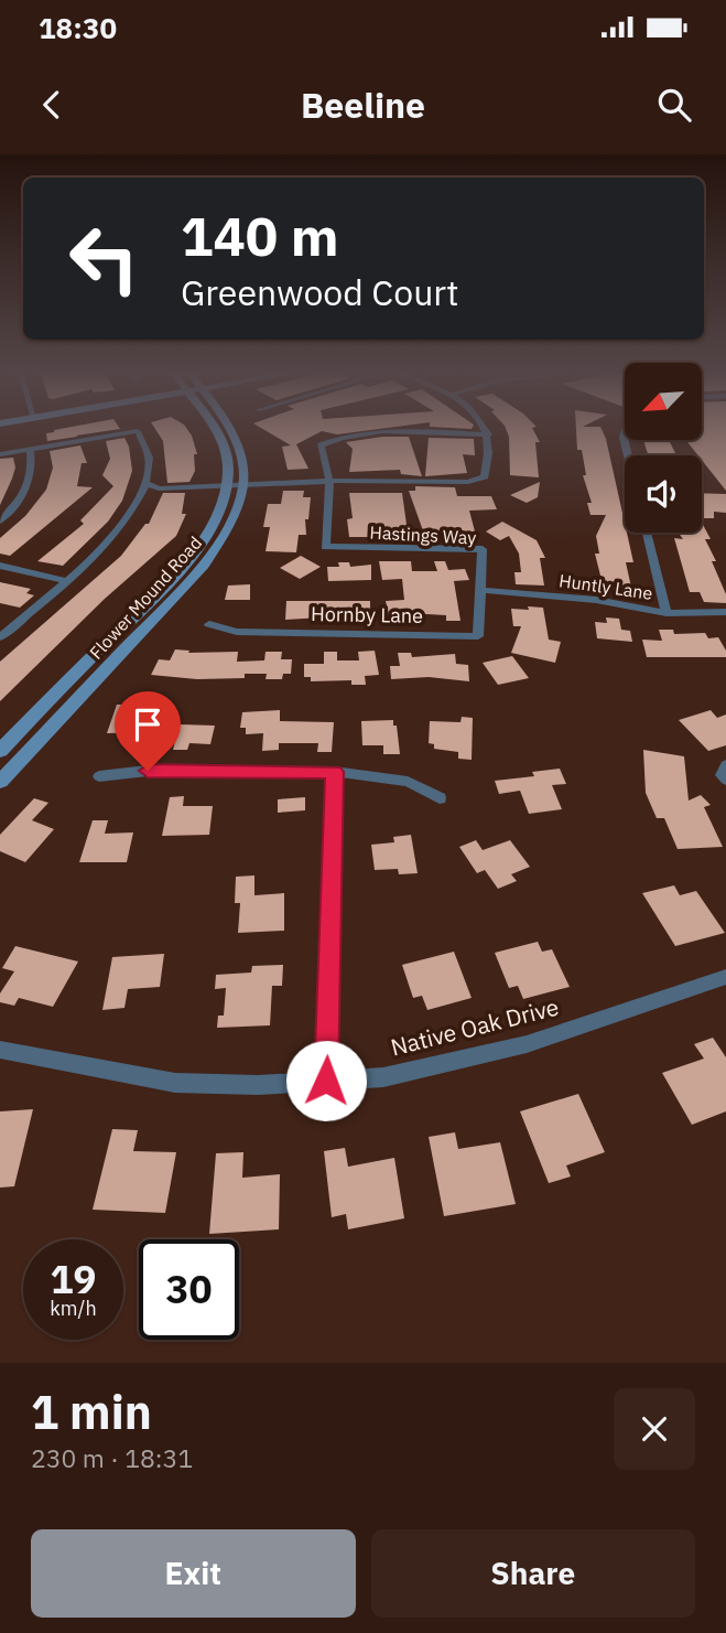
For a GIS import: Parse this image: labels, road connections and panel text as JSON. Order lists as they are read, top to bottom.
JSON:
{
  "streets": {
    "main road": ["Flower Mound Road"],
    "street": [
      "Hastings Way",
      "Huntly Lane",
      "Hornby Lane",
      "Native Oak Drive"
    ]
  },
  "crossings": [
    ["Hastings Way", "Huntly Lane"],
    ["Hastings Way", "Hornby Lane"],
    ["Huntly Lane", "Hornby Lane"]
  ],
  "north": "bottom left",
  "page": {
    "status": "18:30",
    "header": "Beeline",
    "turn": ["140 m", "Greenwood Court"],
    "speed": "19 km/h",
    "limit": "30",
    "heading": ["1 min", "230 m · 18:31"],
    "buttons": ["Exit", "Share"]
  }
}
